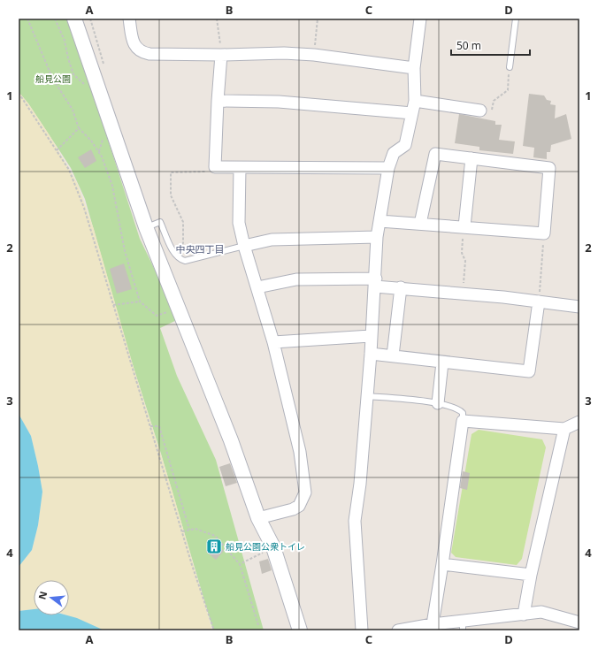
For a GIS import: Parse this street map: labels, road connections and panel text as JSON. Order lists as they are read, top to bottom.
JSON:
{
  "districts": ["中央四丁目"],
  "parks": ["船見公園"],
  "places": {
    "building": ["船見公園公衆トイレ"]
  },
  "scale_bar": "50 m",
  "north": "left",
  "grid": {
    "columns": [
      "A",
      "B",
      "C",
      "D"
    ],
    "rows": [
      "1",
      "2",
      "3",
      "4"
    ]
  }
}
